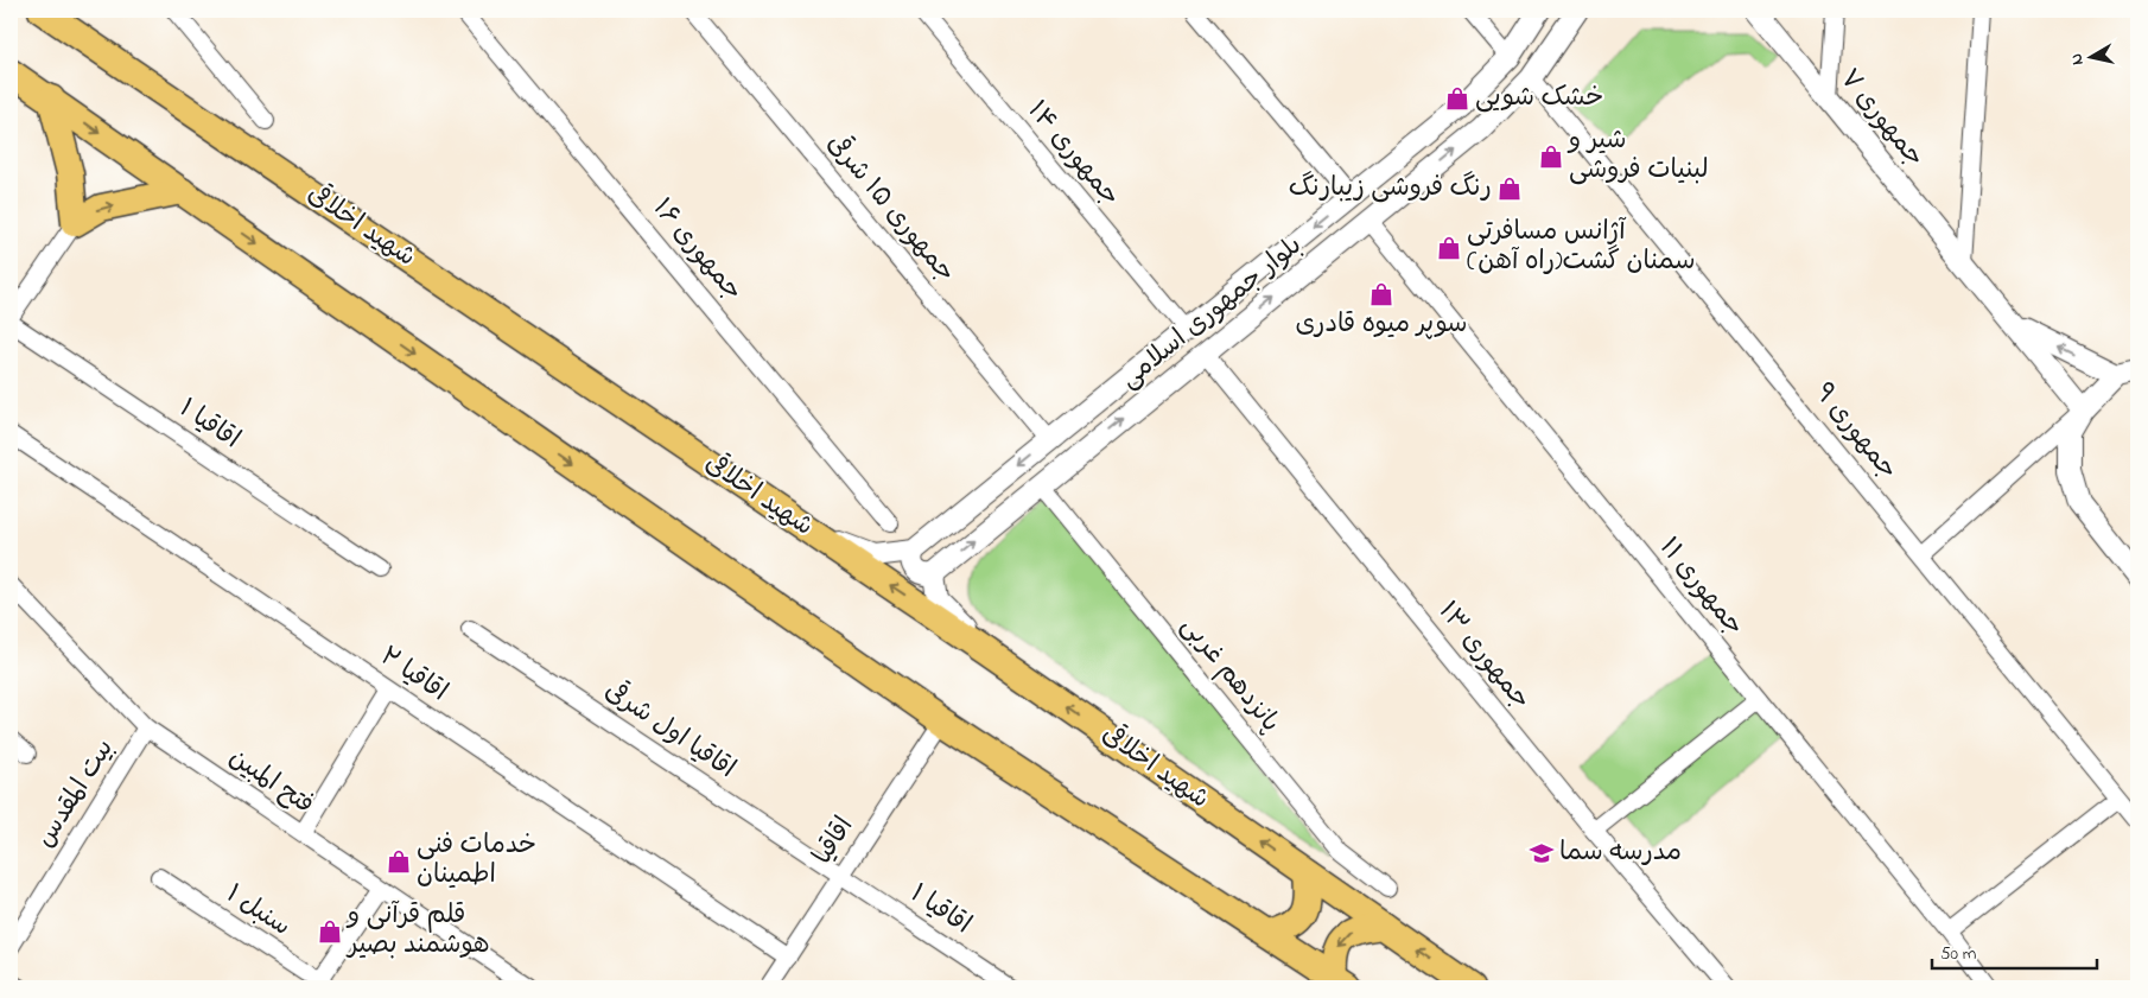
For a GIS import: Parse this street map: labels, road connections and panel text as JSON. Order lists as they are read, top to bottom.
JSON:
{
  "streets": {
    "main road": ["شهید اخلاقی"],
    "street": [
      "جمهوری ۷",
      "جمهوری ۱۴",
      "جمهوری ۱۵ شرقی",
      "جمهوری ۱۶",
      "بلوار جمهوری اسلامی",
      "اقاقیا ۱",
      "جمهوری ۹",
      "جمهوری ۱۱",
      "جمهوری ۱۳",
      "اقاقیا ۲",
      "پانزدهم غربی",
      "اقاقیا اول شرقی",
      "فتح المبین",
      "بیت المقدس",
      "اقاقیا",
      "سنبل ۱"
    ]
  },
  "crossings": [
    ["جمهوری ۱۴", "بلوار جمهوری اسلامی"],
    ["جمهوری ۱۵ شرقی", "بلوار جمهوری اسلامی"],
    ["بلوار جمهوری اسلامی", "جمهوری ۹"],
    ["بلوار جمهوری اسلامی", "جمهوری ۱۱"],
    ["بلوار جمهوری اسلامی", "جمهوری ۱۳"],
    ["بلوار جمهوری اسلامی", "پانزدهم غربی"],
    ["اقاقیا ۱", "اقاقیا اول شرقی"],
    ["اقاقیا ۱", "اقاقیا"],
    ["اقاقیا ۲", "اقاقیا"],
    ["اقاقیا اول شرقی", "اقاقیا"],
    ["فتح المبین", "بیت المقدس"]
  ],
  "places": {
    "shop": [
      "خشک شویی",
      "شیر و لبنیات فروشی",
      "رنگ فروشی زیبارنگ",
      "آژانس مسافرتی سمنان گشت(راه آهن)",
      "سوپر میوه قادری",
      "خدمات فنی اطمینان",
      "قلم قرآنی و هوشمند بصیر"
    ],
    "school or university": ["مدرسه سما"]
  },
  "scale_bar": "50 m",
  "north": "left"
}
